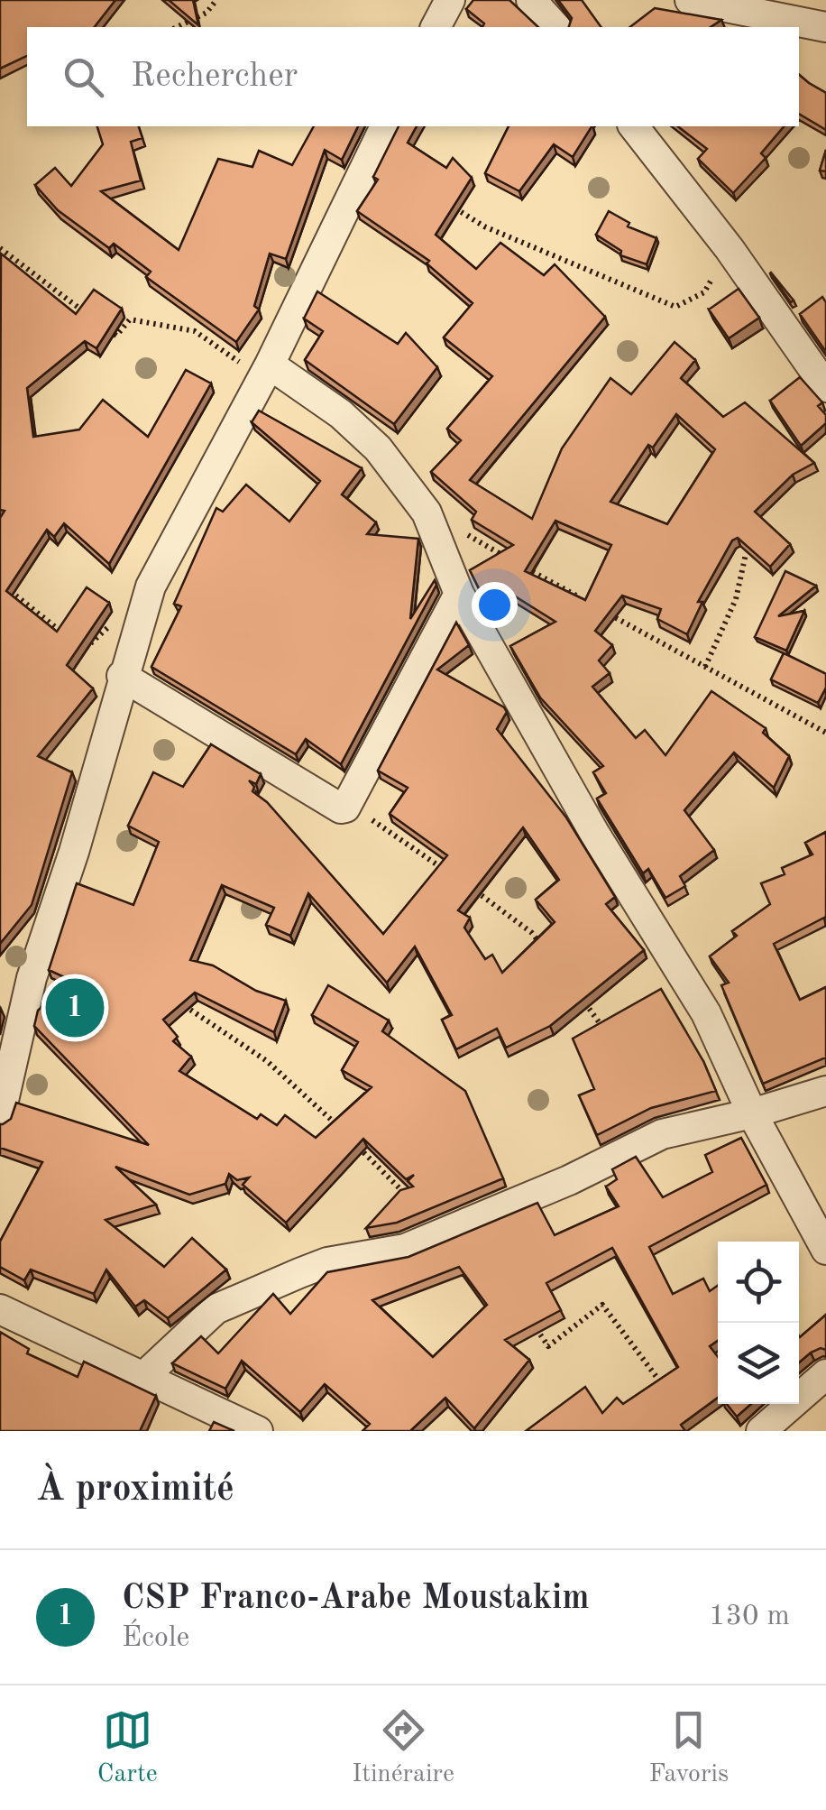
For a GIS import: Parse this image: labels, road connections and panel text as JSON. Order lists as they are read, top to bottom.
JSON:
{
  "page": {
    "search": "Rechercher",
    "pins": "1",
    "heading": "À proximité",
    "list": [
      {
        "mark": "1",
        "name": "CSP Franco-Arabe Moustakim",
        "note": "École",
        "value": "130 m"
      }
    ],
    "nav": ["Carte", "Itinéraire", "Favoris"]
  }
}
